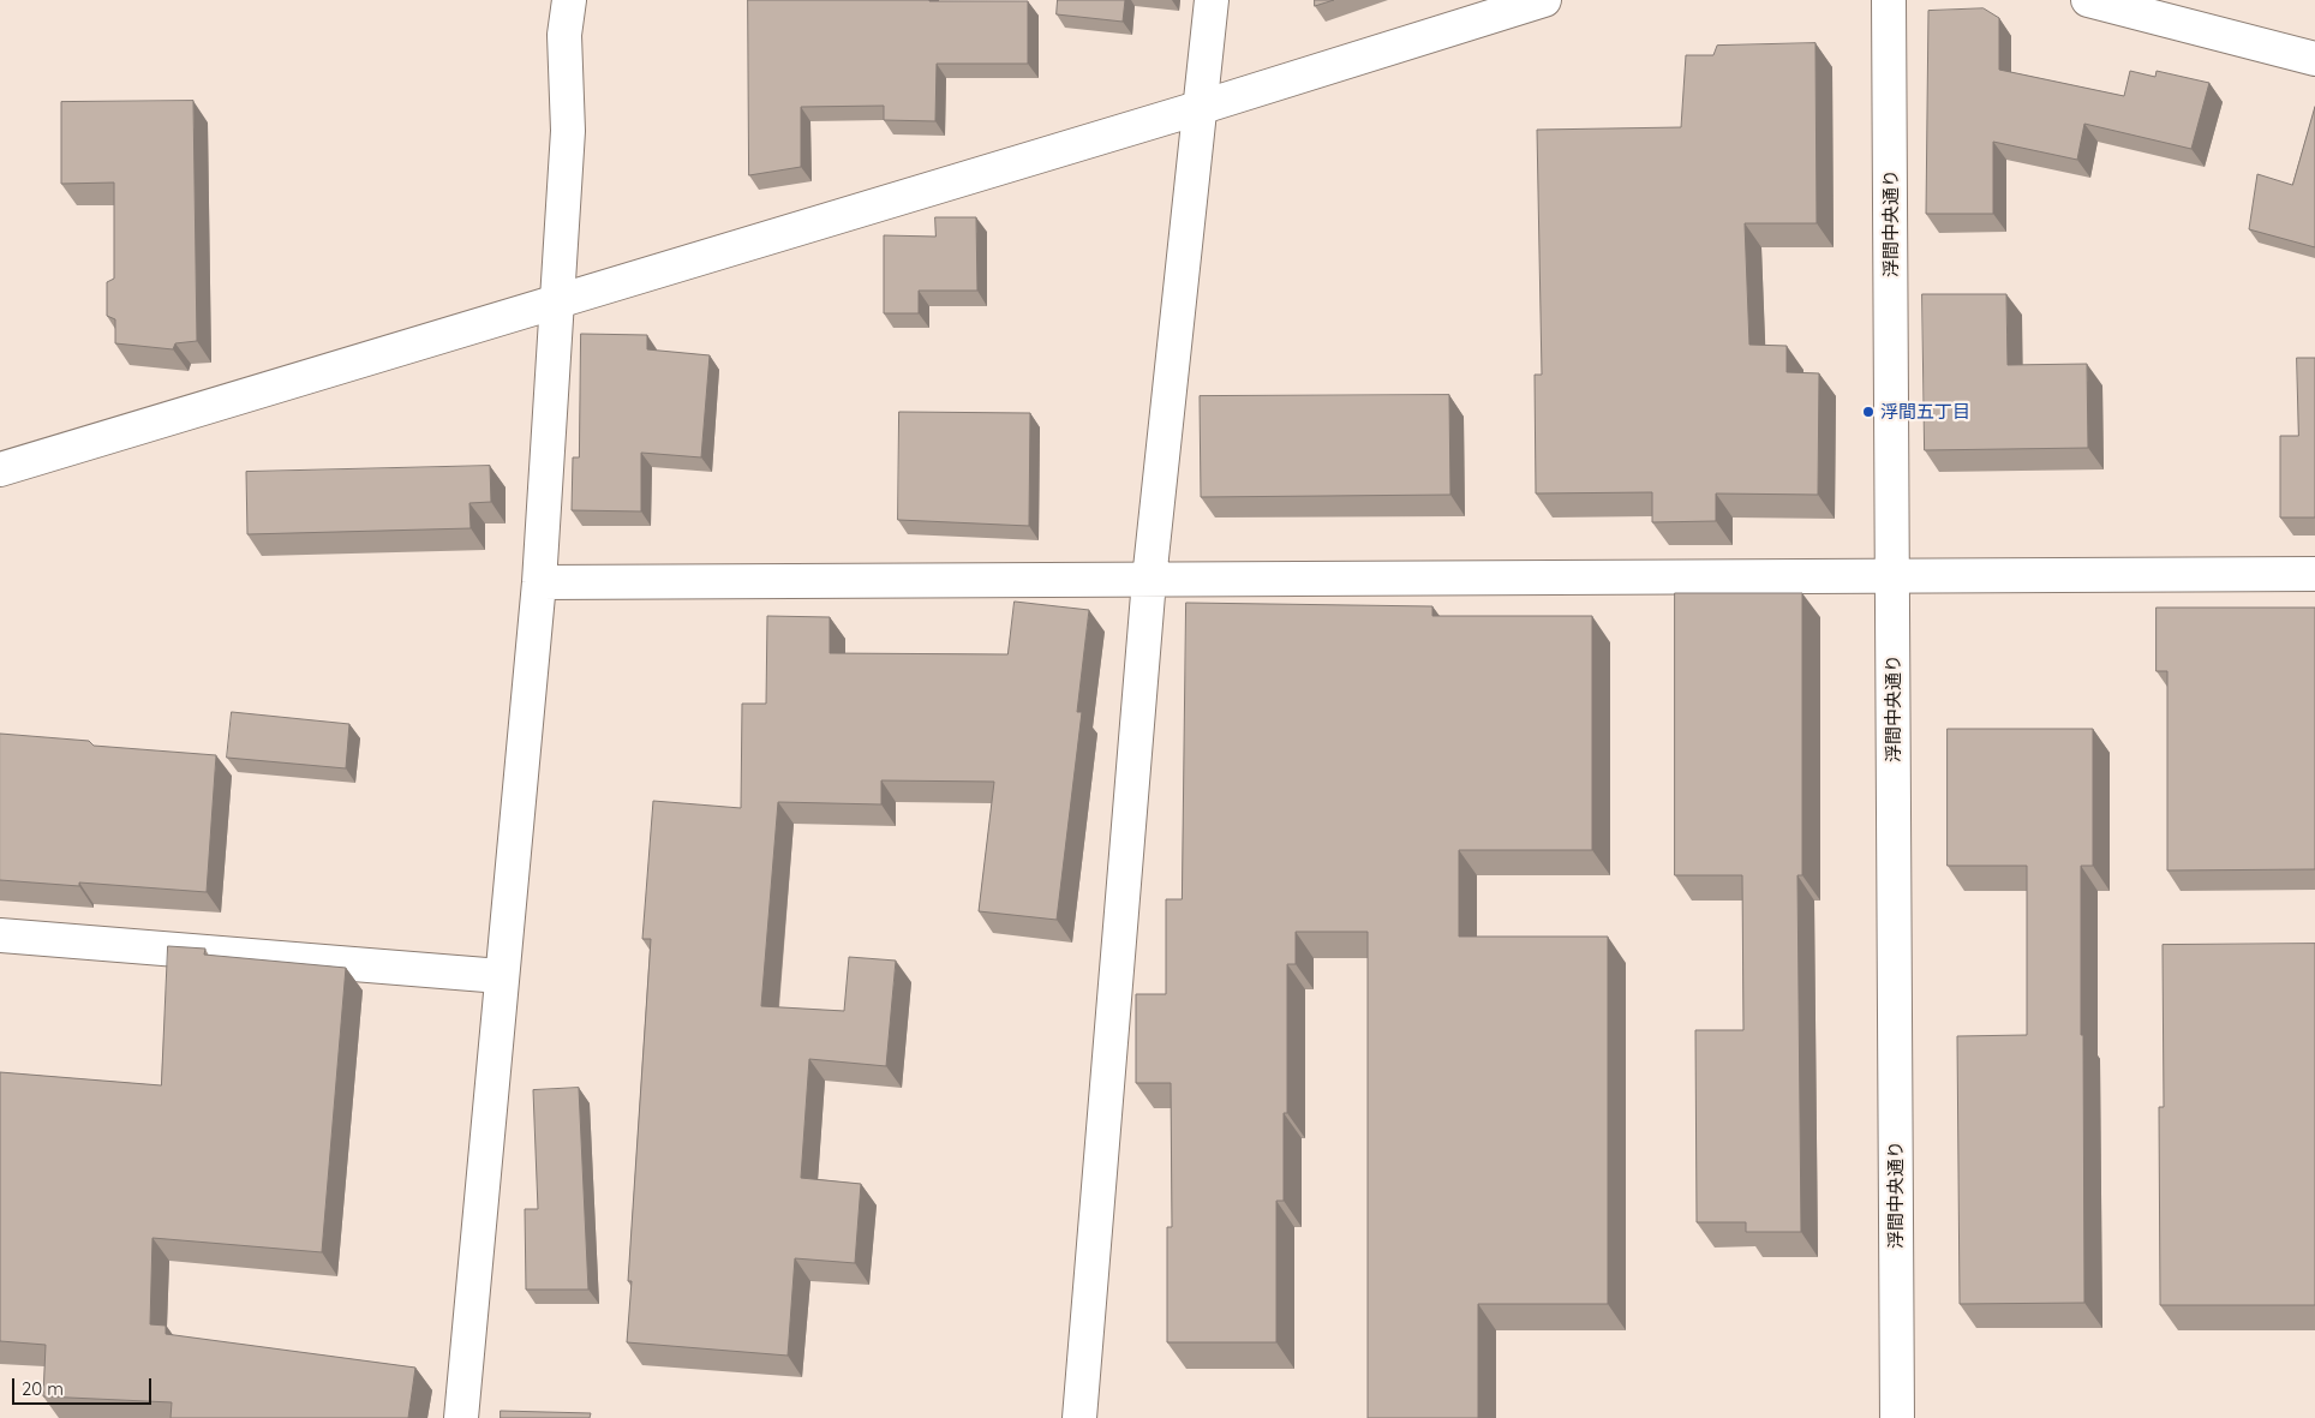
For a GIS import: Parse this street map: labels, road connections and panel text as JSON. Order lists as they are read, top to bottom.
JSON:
{
  "streets": {
    "street": ["浮間中央通り"]
  },
  "places": ["浮間五丁目"],
  "scale_bar": "20 m"
}
